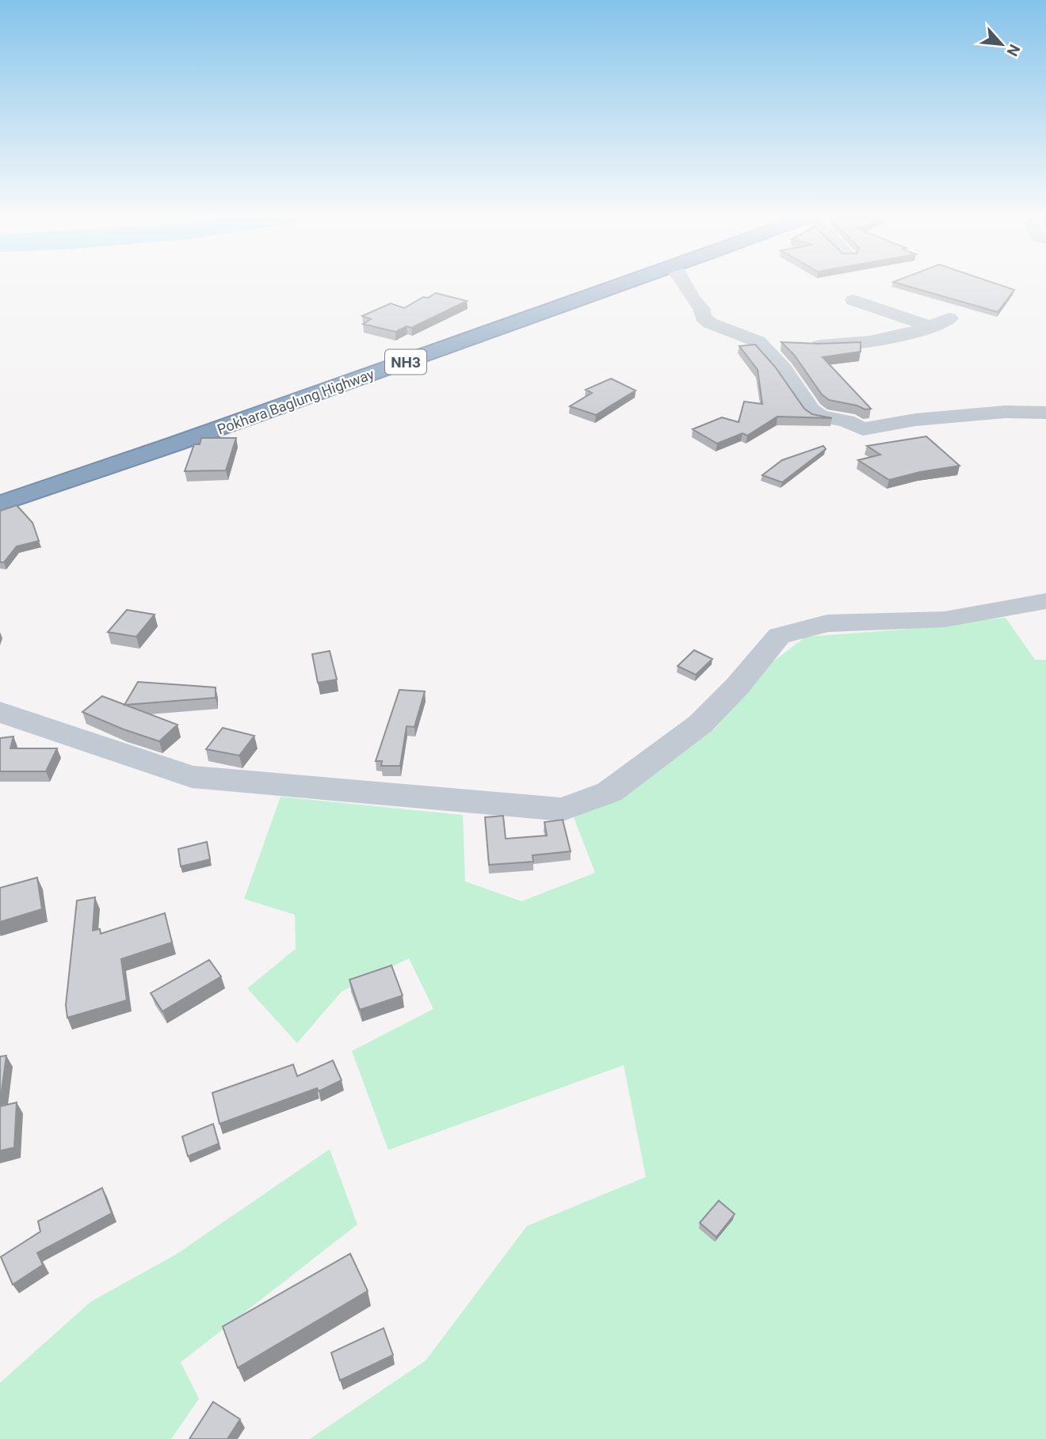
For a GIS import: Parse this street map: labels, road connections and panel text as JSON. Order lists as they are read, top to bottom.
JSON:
{
  "streets": {
    "highway": ["NH3", "Pokhara Baglung Highway"]
  },
  "north": "bottom right"
}
